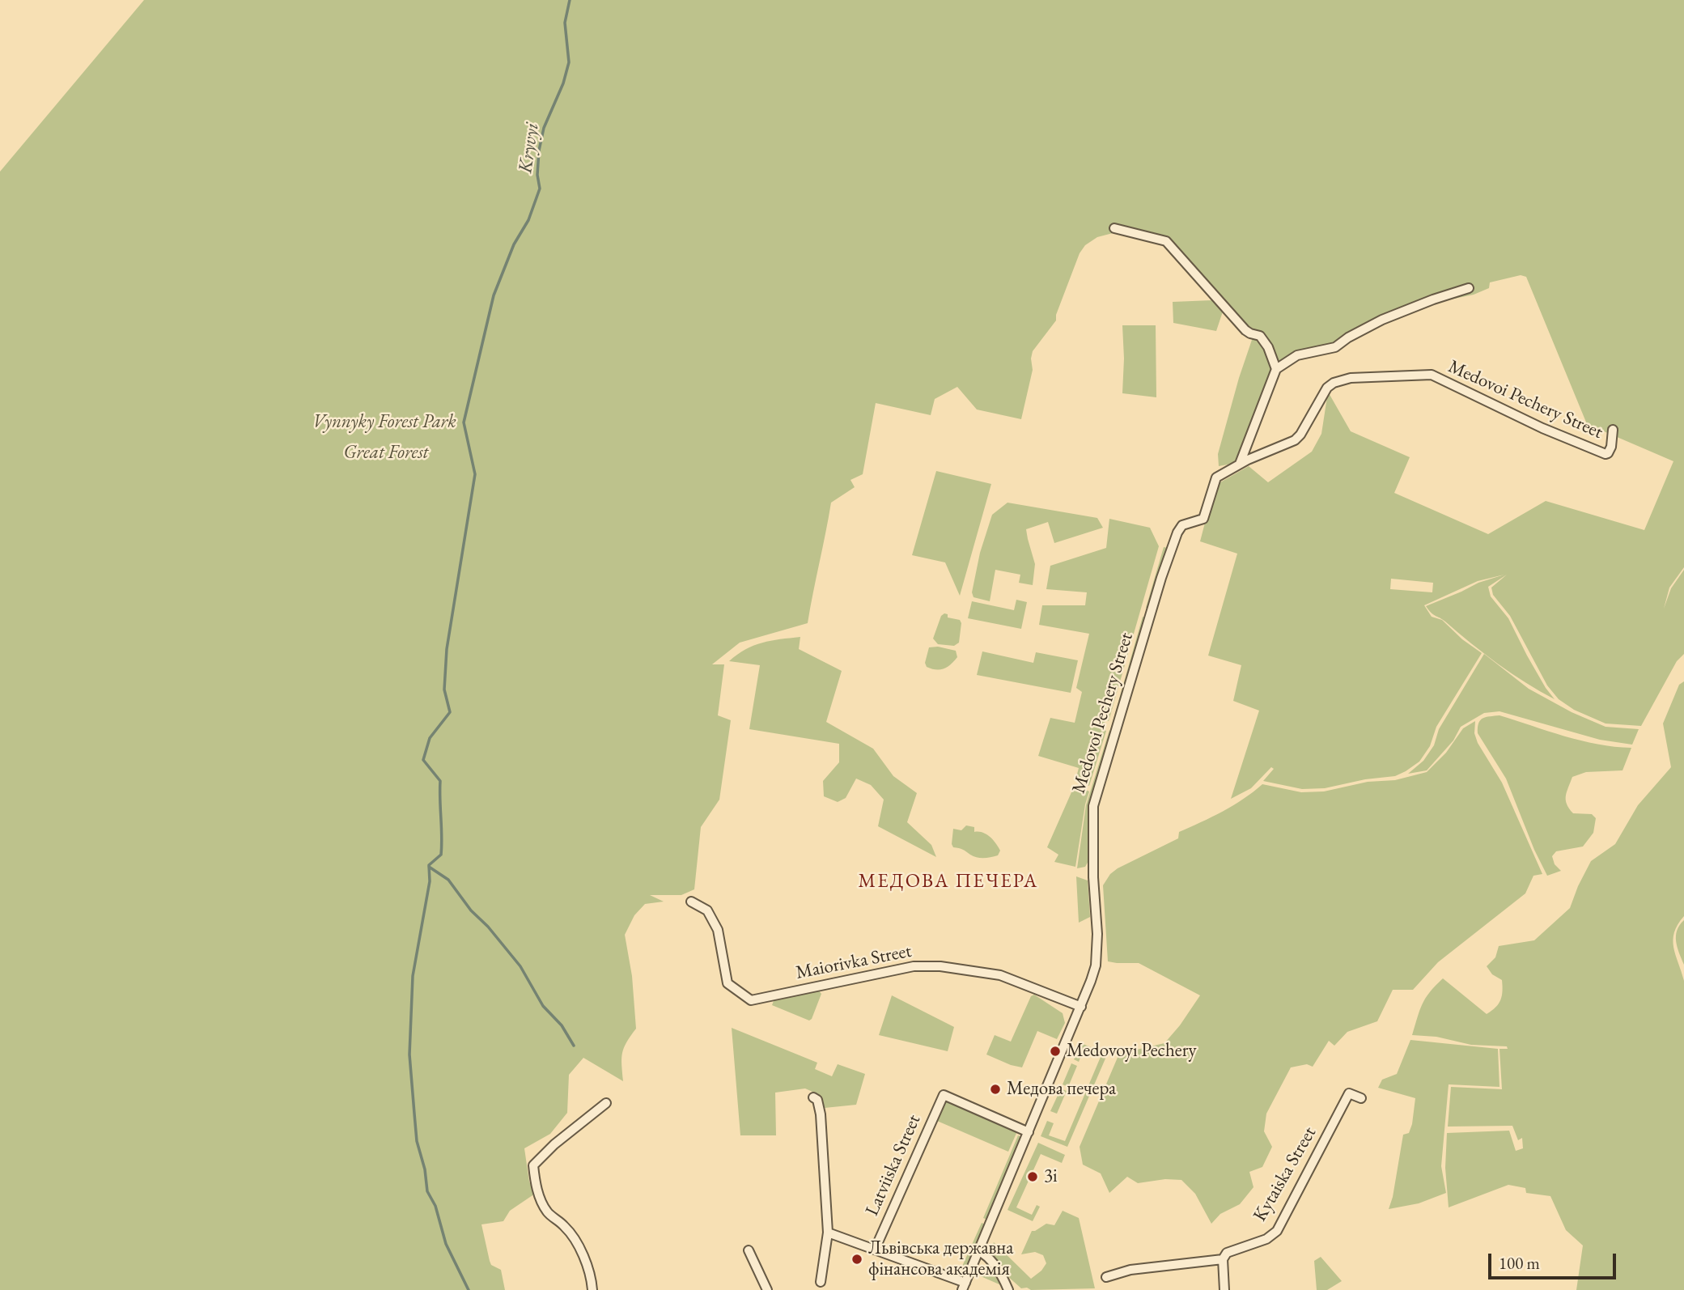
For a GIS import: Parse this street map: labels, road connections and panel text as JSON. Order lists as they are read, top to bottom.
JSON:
{
  "streets": {
    "street": [
      "Medovoi Pechery Street",
      "Maiorivka Street",
      "Latviiska Street",
      "Kytaiska Street"
    ]
  },
  "crossings": [
    ["Medovoi Pechery Street", "Maiorivka Street"],
    ["Medovoi Pechery Street", "Latviiska Street"]
  ],
  "districts": ["МЕДОВА ПЕЧЕРА"],
  "water": ["Kryvyi"],
  "parks": ["Vynnyky Forest Park", "Great Forest"],
  "places": [
    "Medovoyi Pechery",
    "Медова печера",
    "3і",
    "Львівська державна фінансова академія"
  ],
  "scale_bar": "100 m"
}
